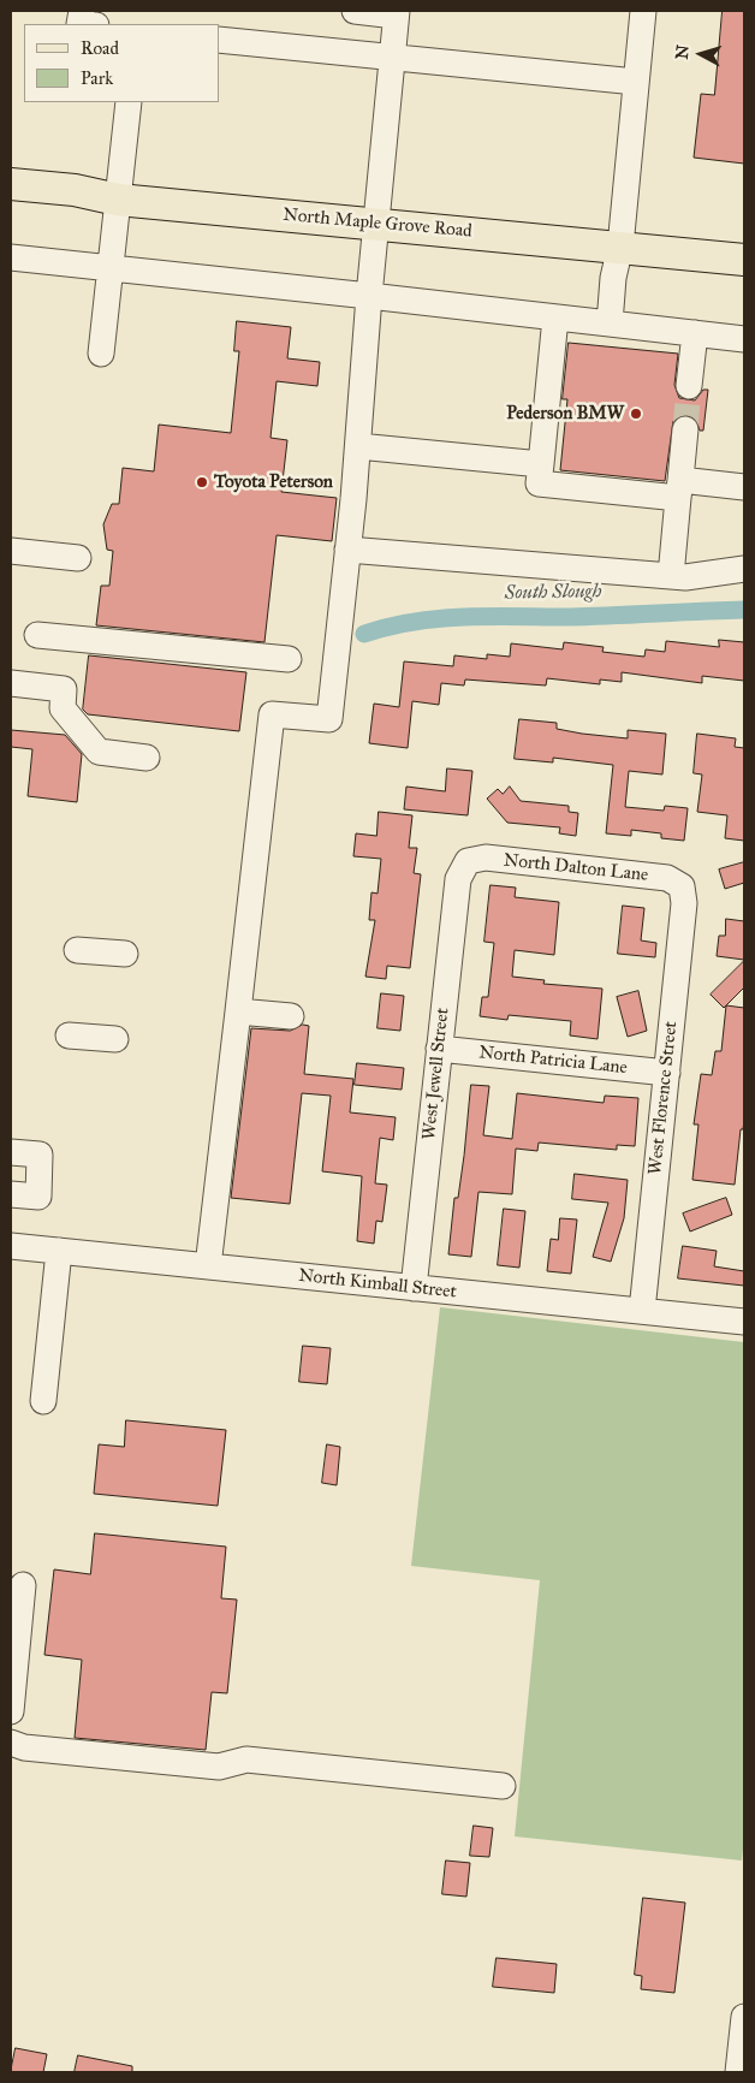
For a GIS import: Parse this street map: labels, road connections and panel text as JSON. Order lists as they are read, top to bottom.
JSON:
{
  "streets": {
    "main road": ["North Maple Grove Road"],
    "street": [
      "North Dalton Lane",
      "North Patricia Lane",
      "West Jewell Street",
      "West Florence Street",
      "North Kimball Street"
    ]
  },
  "crossings": [
    ["North Dalton Lane", "West Jewell Street"],
    ["North Dalton Lane", "West Florence Street"],
    ["North Patricia Lane", "West Jewell Street"],
    ["North Patricia Lane", "West Florence Street"],
    ["West Jewell Street", "North Kimball Street"],
    ["West Florence Street", "North Kimball Street"]
  ],
  "water": ["South Slough"],
  "places": ["Pederson BMW", "Toyota Peterson"],
  "legend": ["Road", "Park"],
  "north": "left"
}
